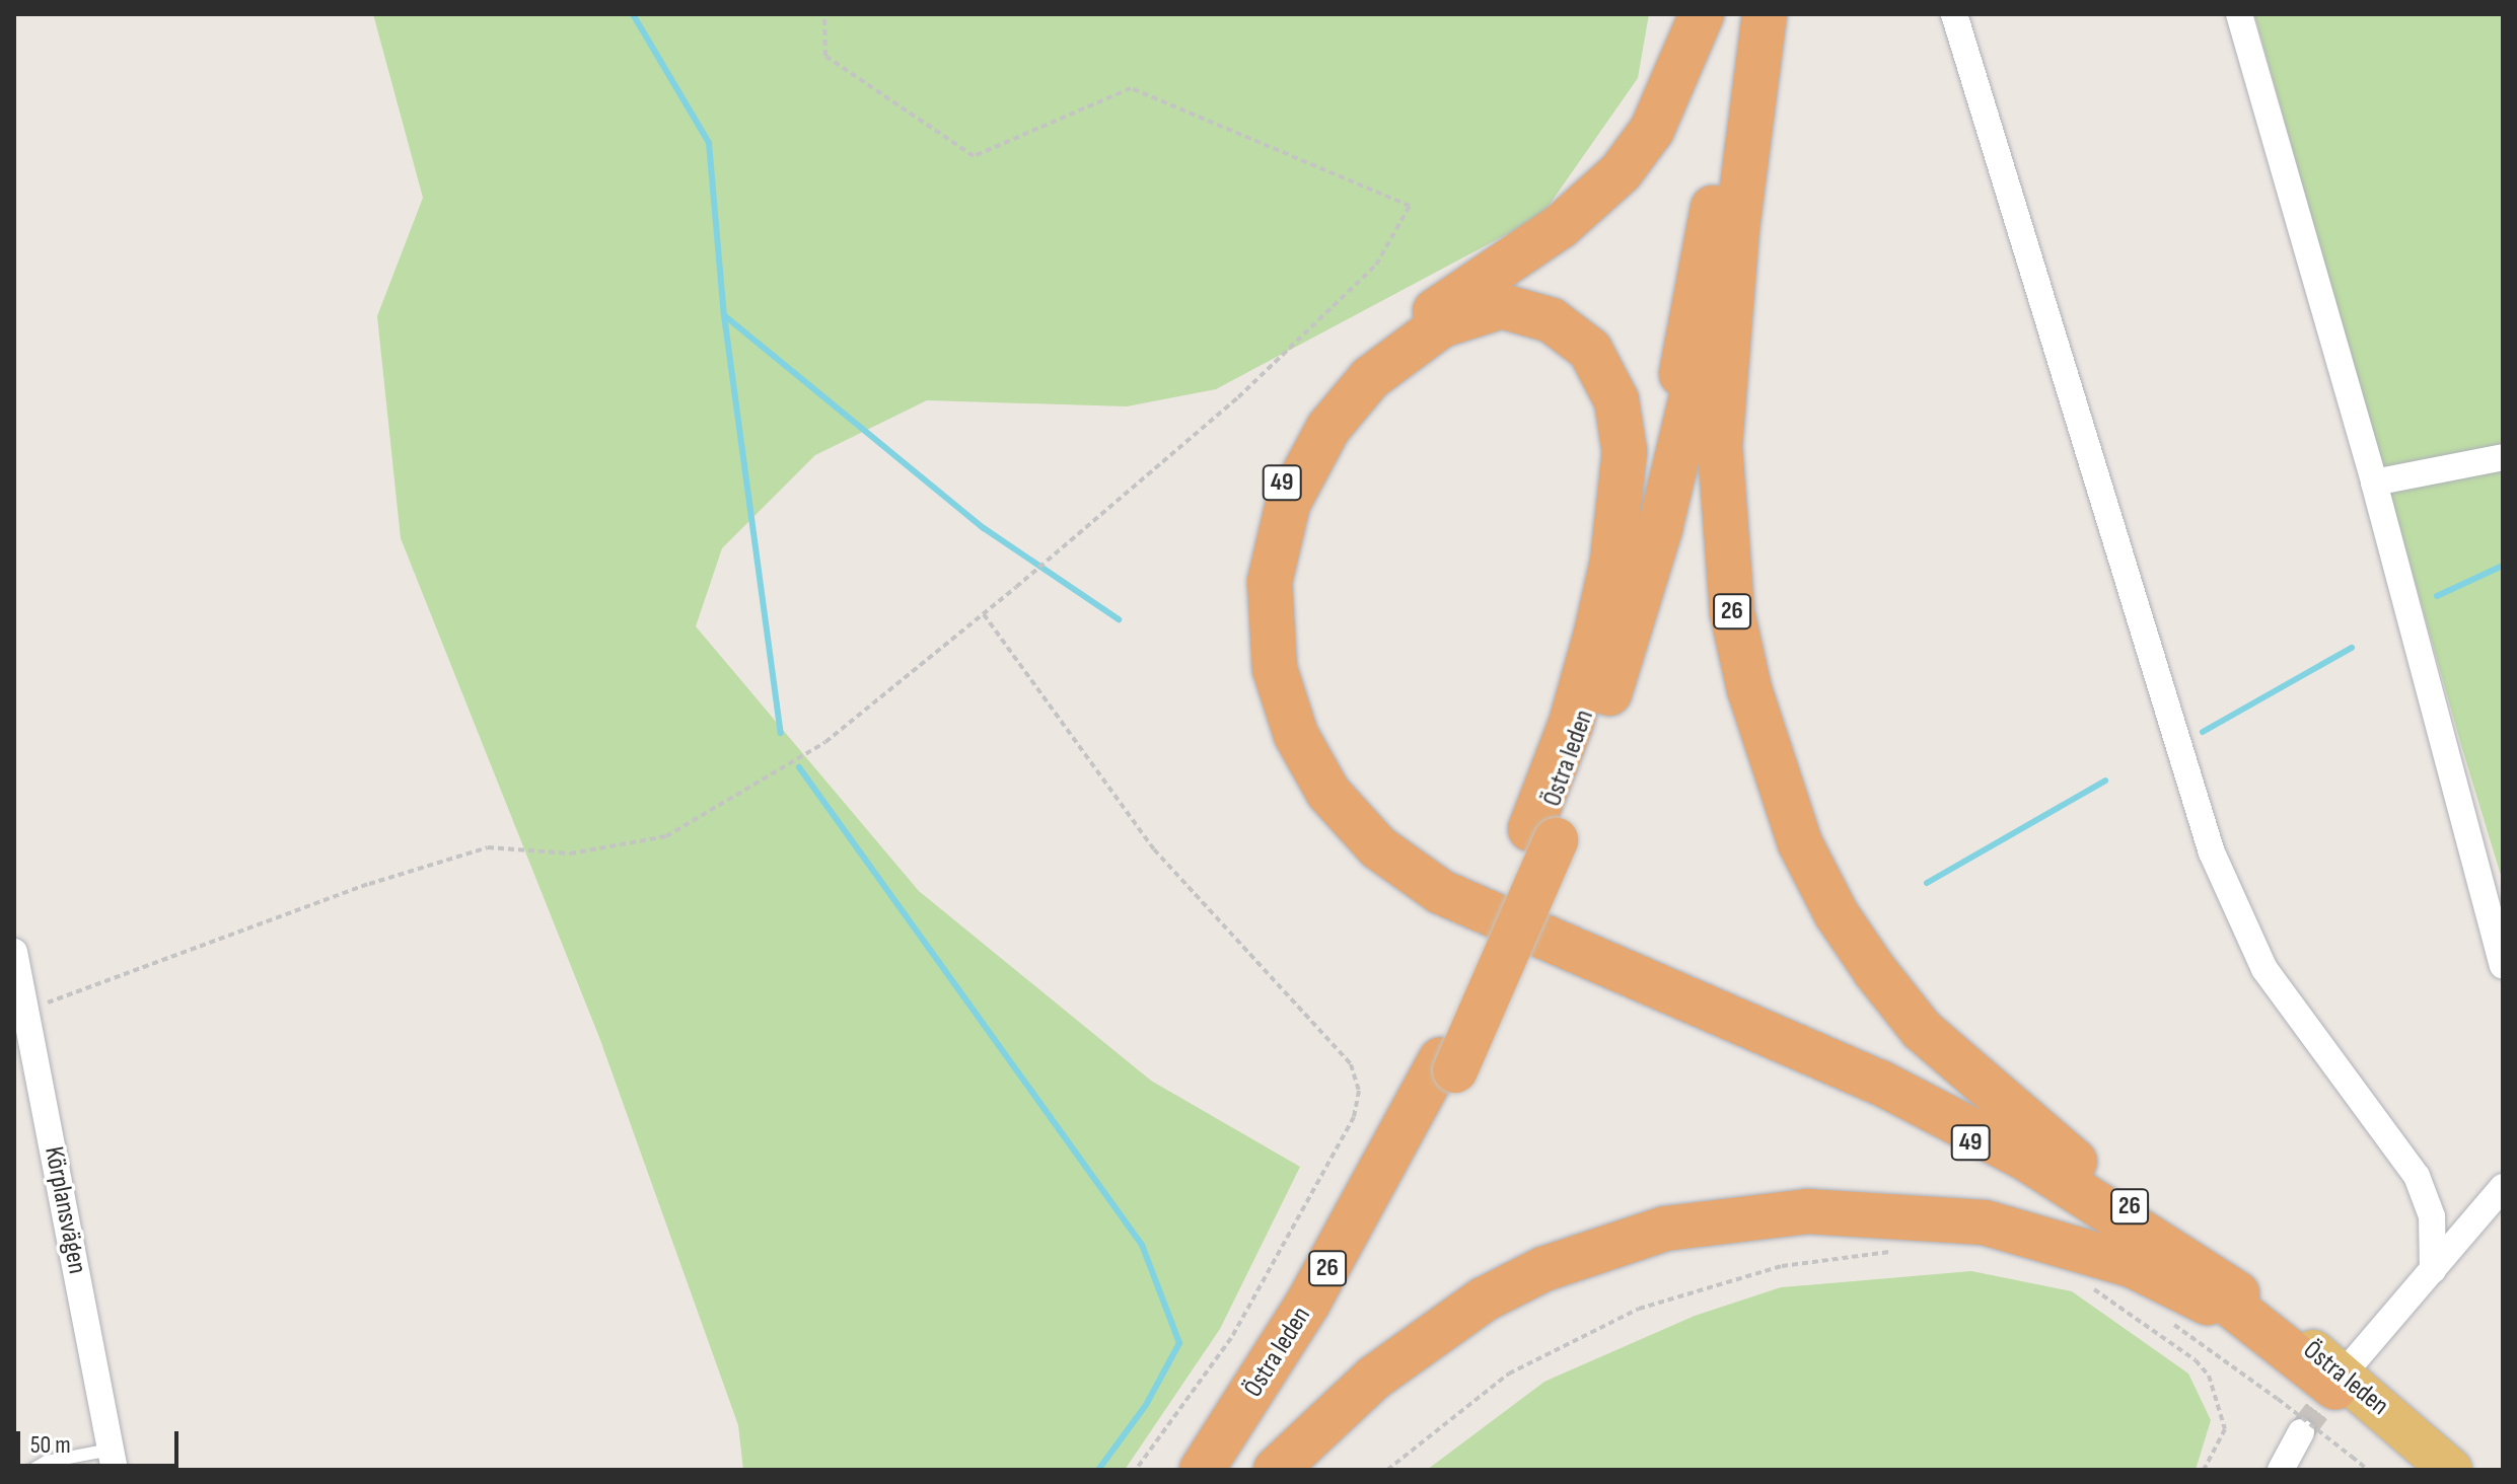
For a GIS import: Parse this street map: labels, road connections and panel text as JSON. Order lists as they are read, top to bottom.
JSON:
{
  "streets": {
    "highway": ["49", "26", "Östra leden"],
    "street": ["Körplansvägen"]
  },
  "crossings": [
    ["49", "26"],
    ["49", "Östra leden"],
    ["26", "Östra leden"]
  ],
  "scale_bar": "50 m"
}
